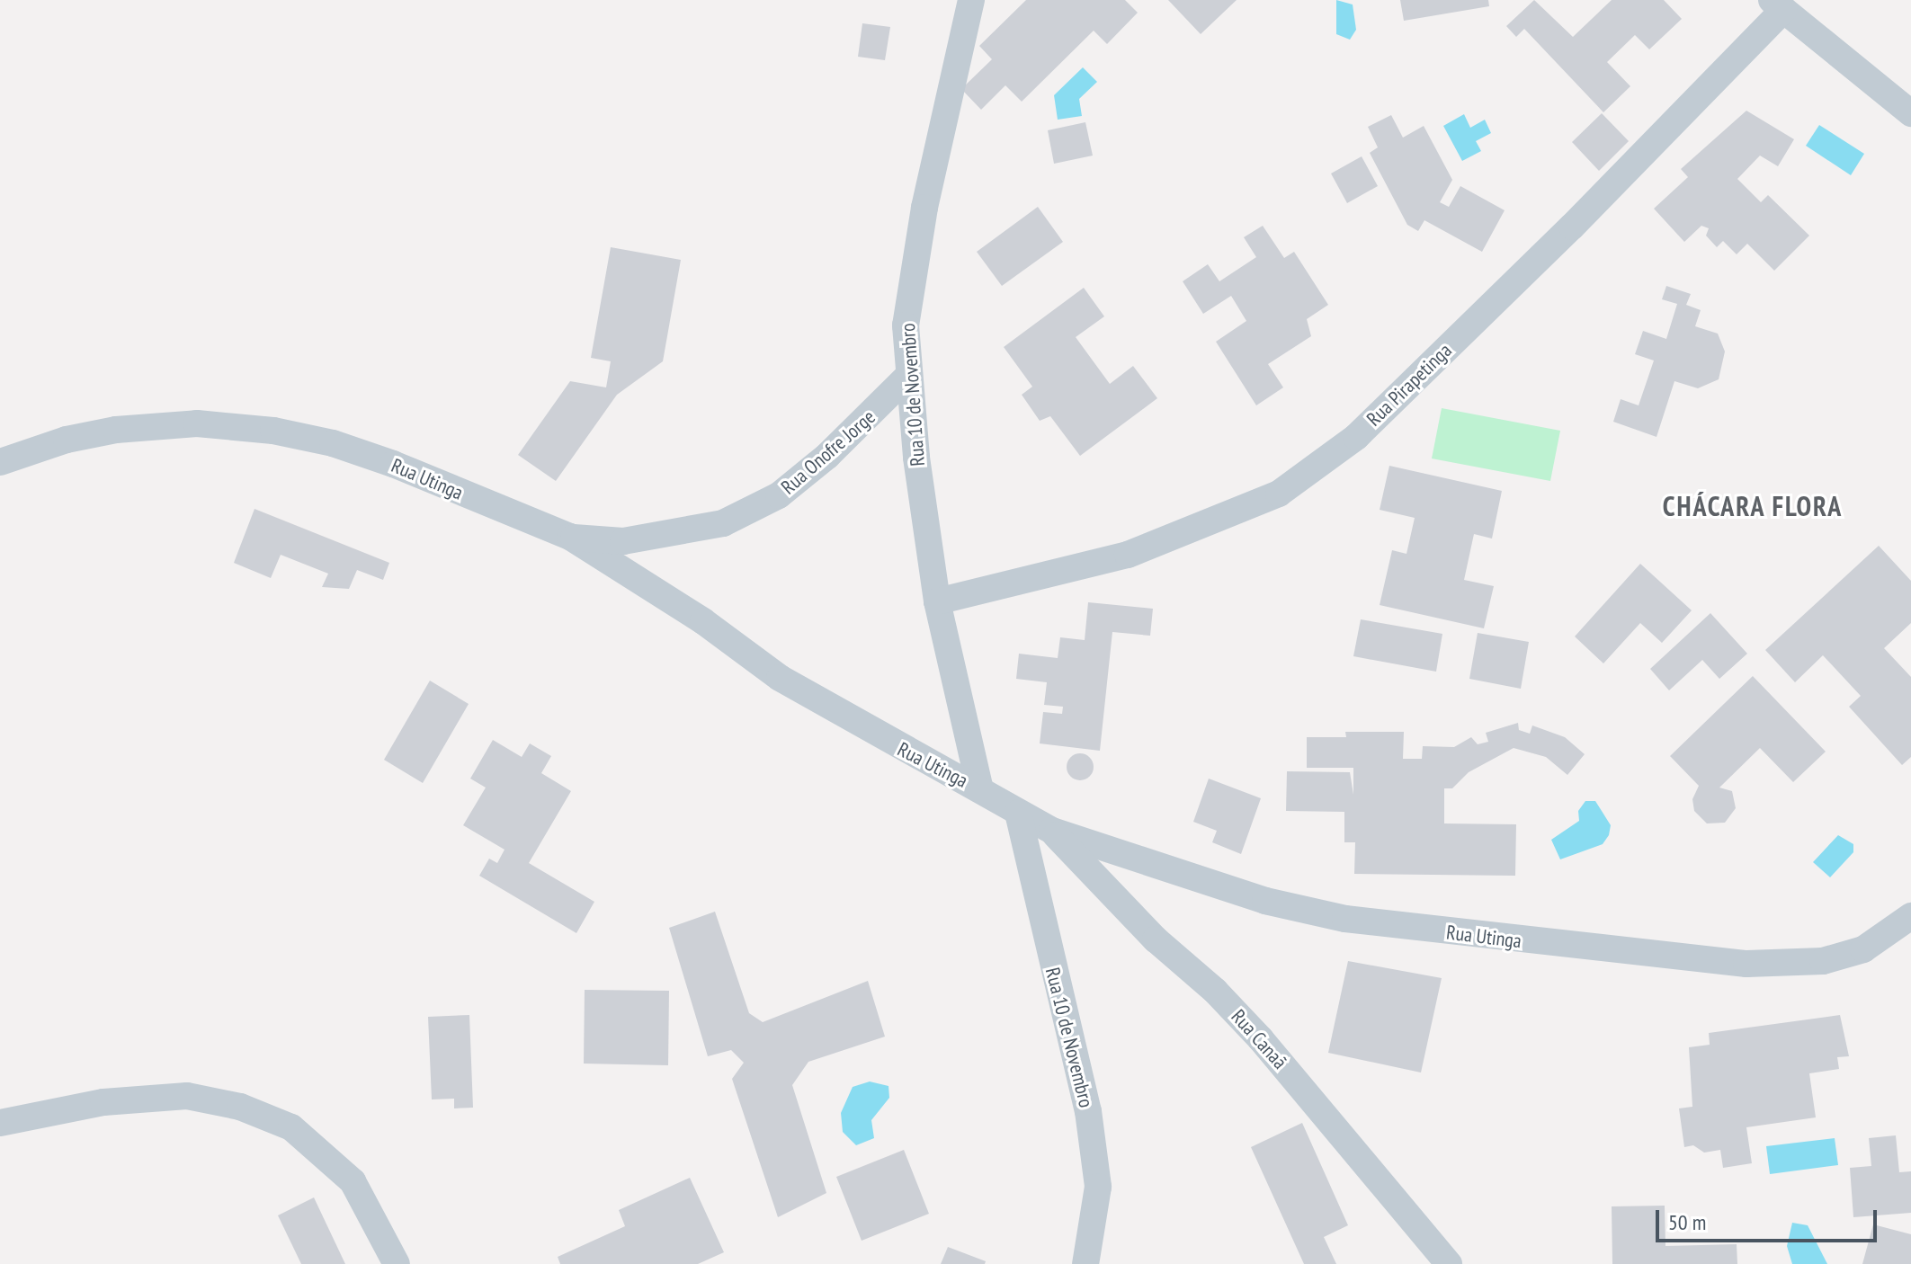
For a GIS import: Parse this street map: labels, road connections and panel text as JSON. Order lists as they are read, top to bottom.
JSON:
{
  "streets": {
    "street": [
      "Rua Pirapetinga",
      "Rua 10 de Novembro",
      "Rua Onofre Jorge",
      "Rua Utinga",
      "Rua Canaã"
    ]
  },
  "crossings": [
    ["Rua Pirapetinga", "Rua 10 de Novembro"],
    ["Rua 10 de Novembro", "Rua Onofre Jorge"],
    ["Rua 10 de Novembro", "Rua Utinga"],
    ["Rua Onofre Jorge", "Rua Utinga"],
    ["Rua Utinga", "Rua Canaã"]
  ],
  "districts": ["CHÁCARA FLORA"],
  "scale_bar": "50 m"
}
